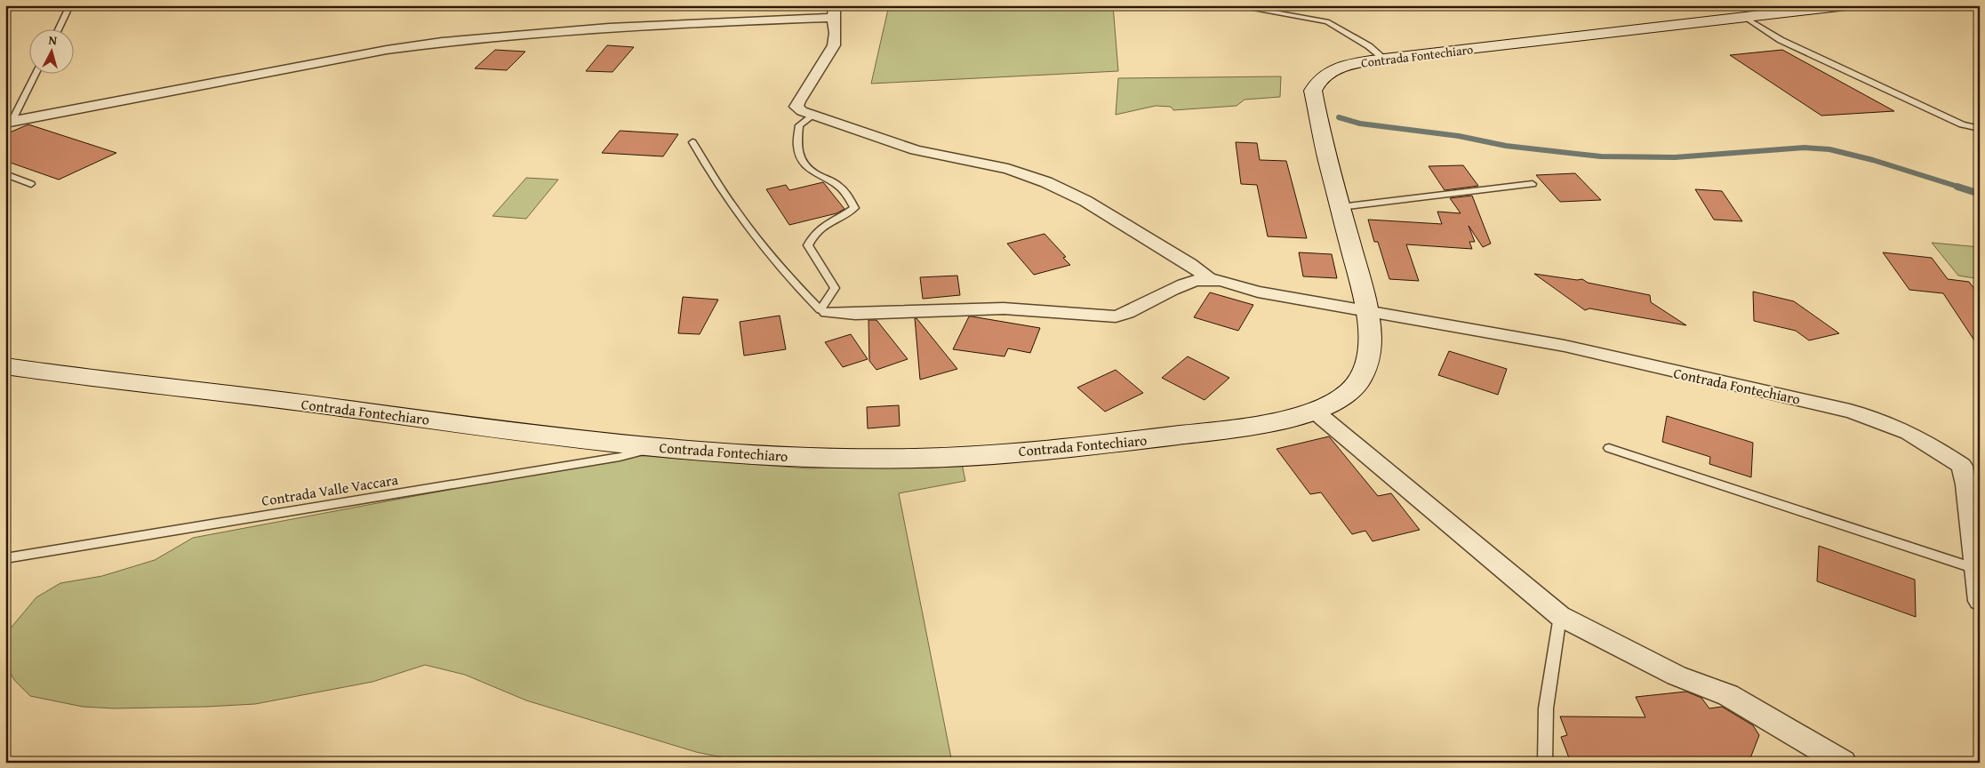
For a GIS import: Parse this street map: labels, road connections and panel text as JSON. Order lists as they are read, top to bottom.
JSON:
{
  "streets": {
    "main road": ["Contrada Fontechiaro"],
    "lane": ["Contrada Valle Vaccara"]
  },
  "crossings": [
    ["Contrada Fontechiaro", "Contrada Valle Vaccara"]
  ],
  "north": "top"
}
